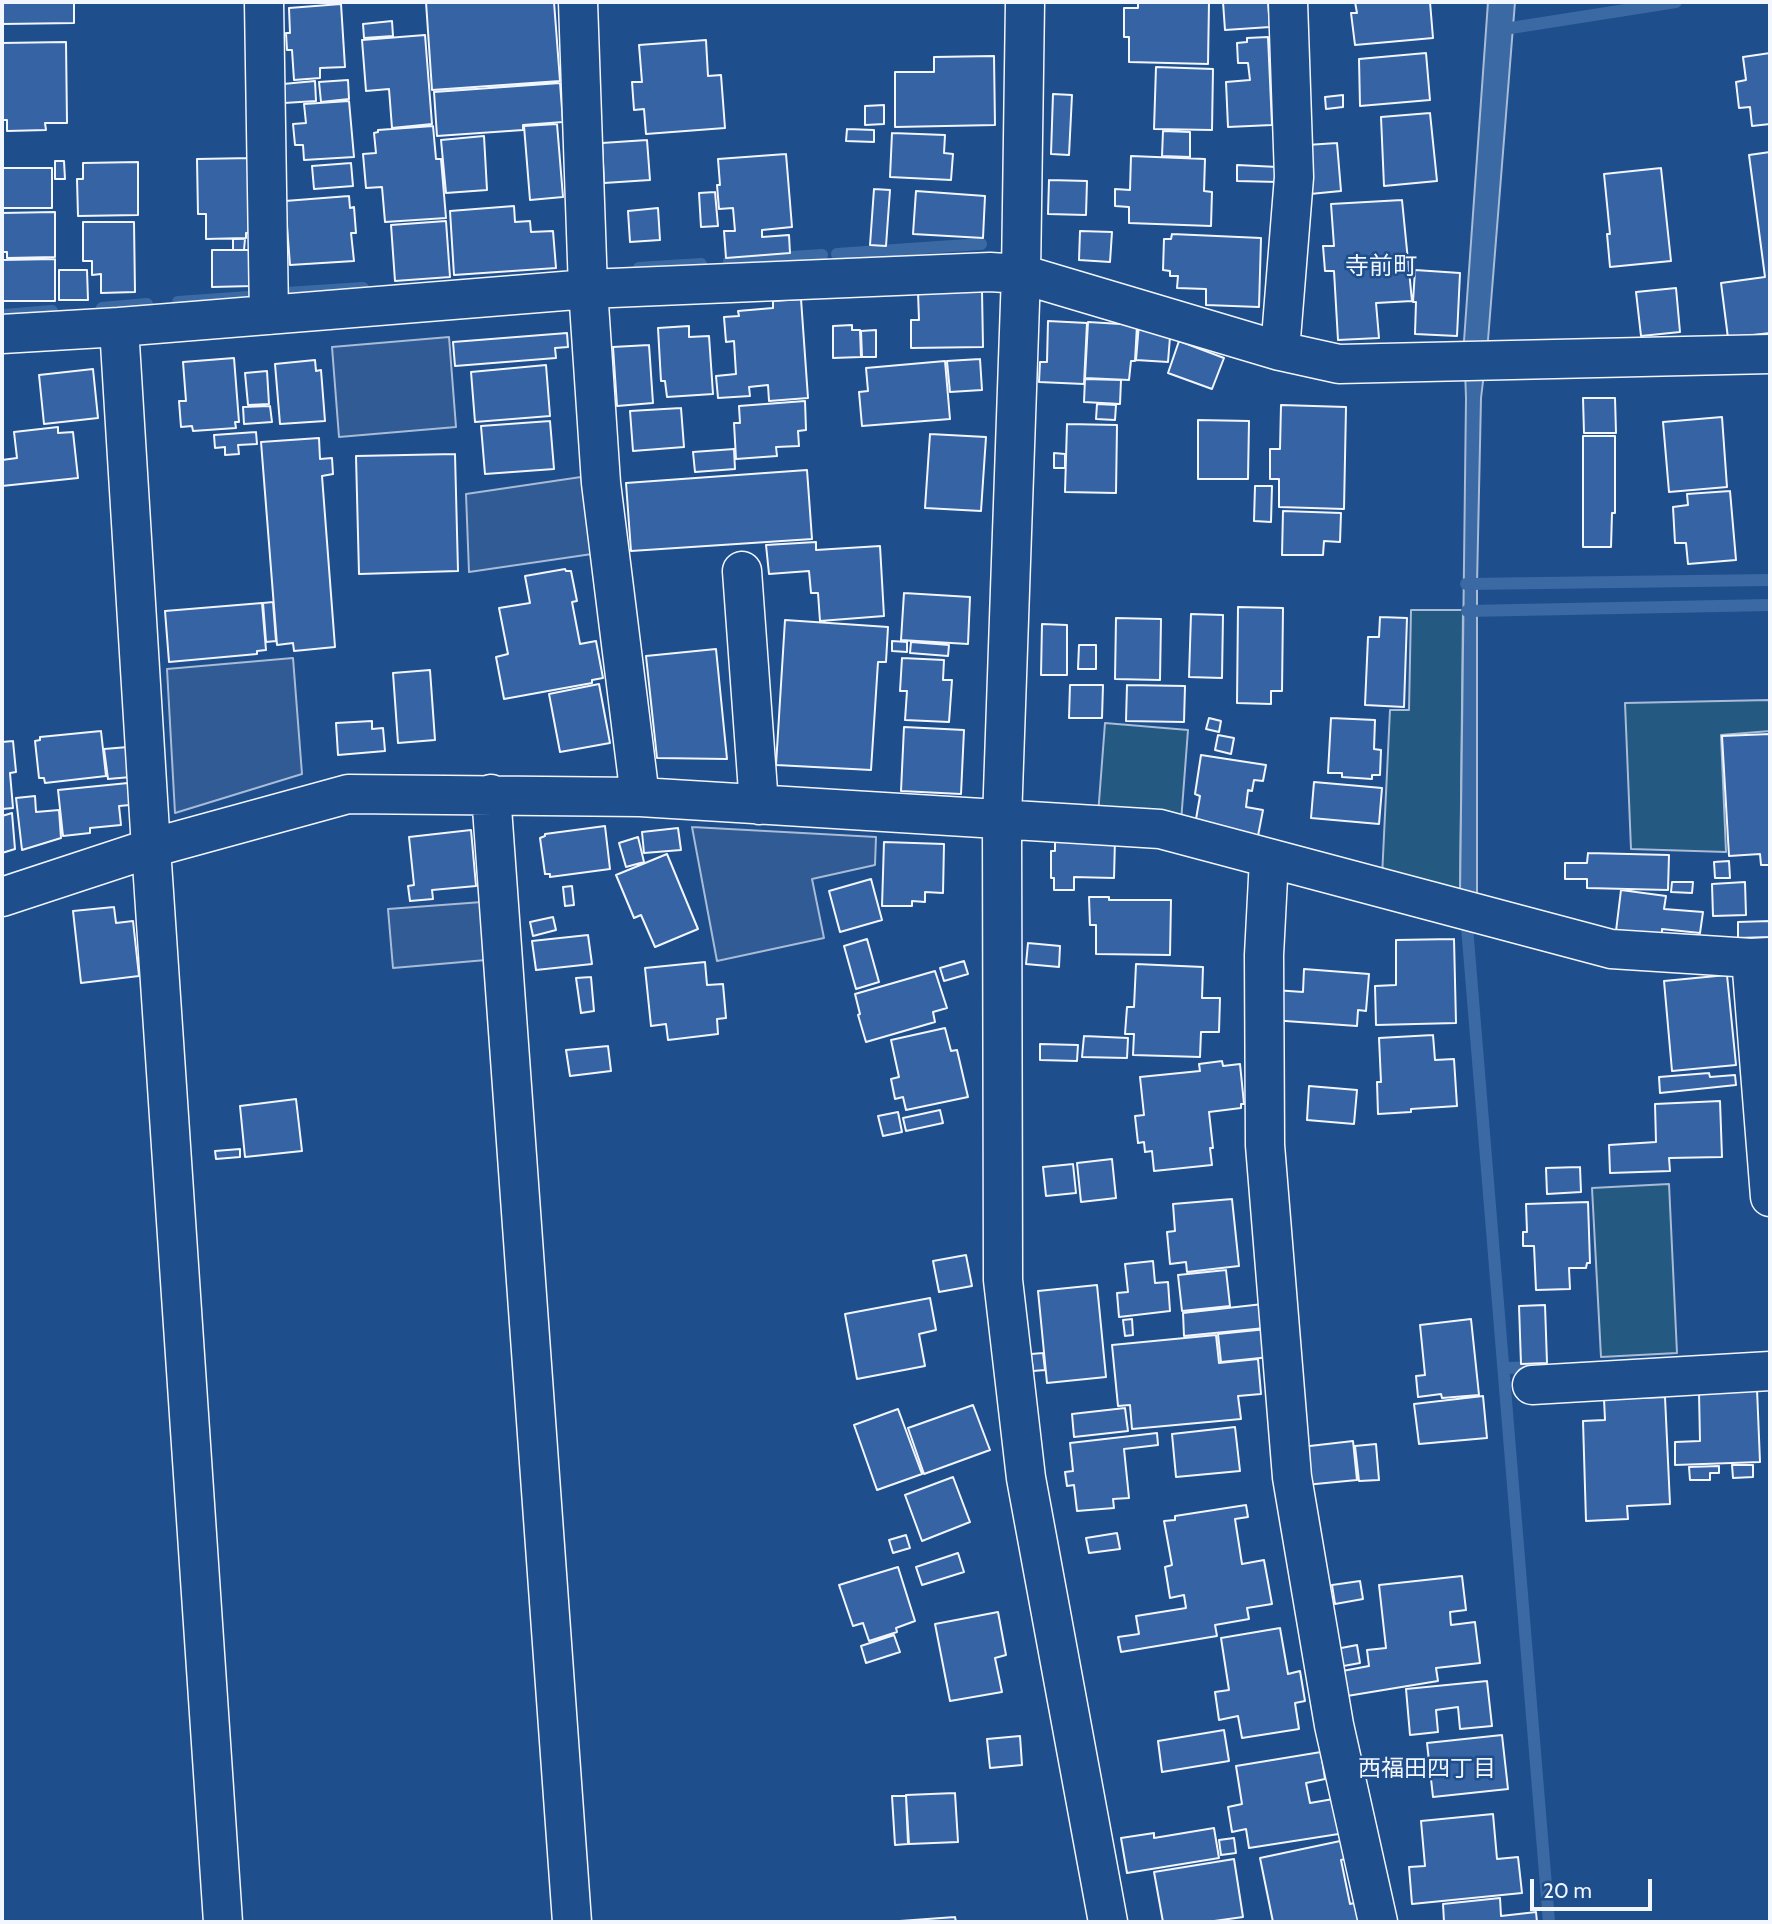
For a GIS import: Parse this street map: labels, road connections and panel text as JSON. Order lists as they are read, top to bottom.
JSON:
{
  "districts": ["寺前町", "西福田四丁目"],
  "scale_bar": "20 m"
}
